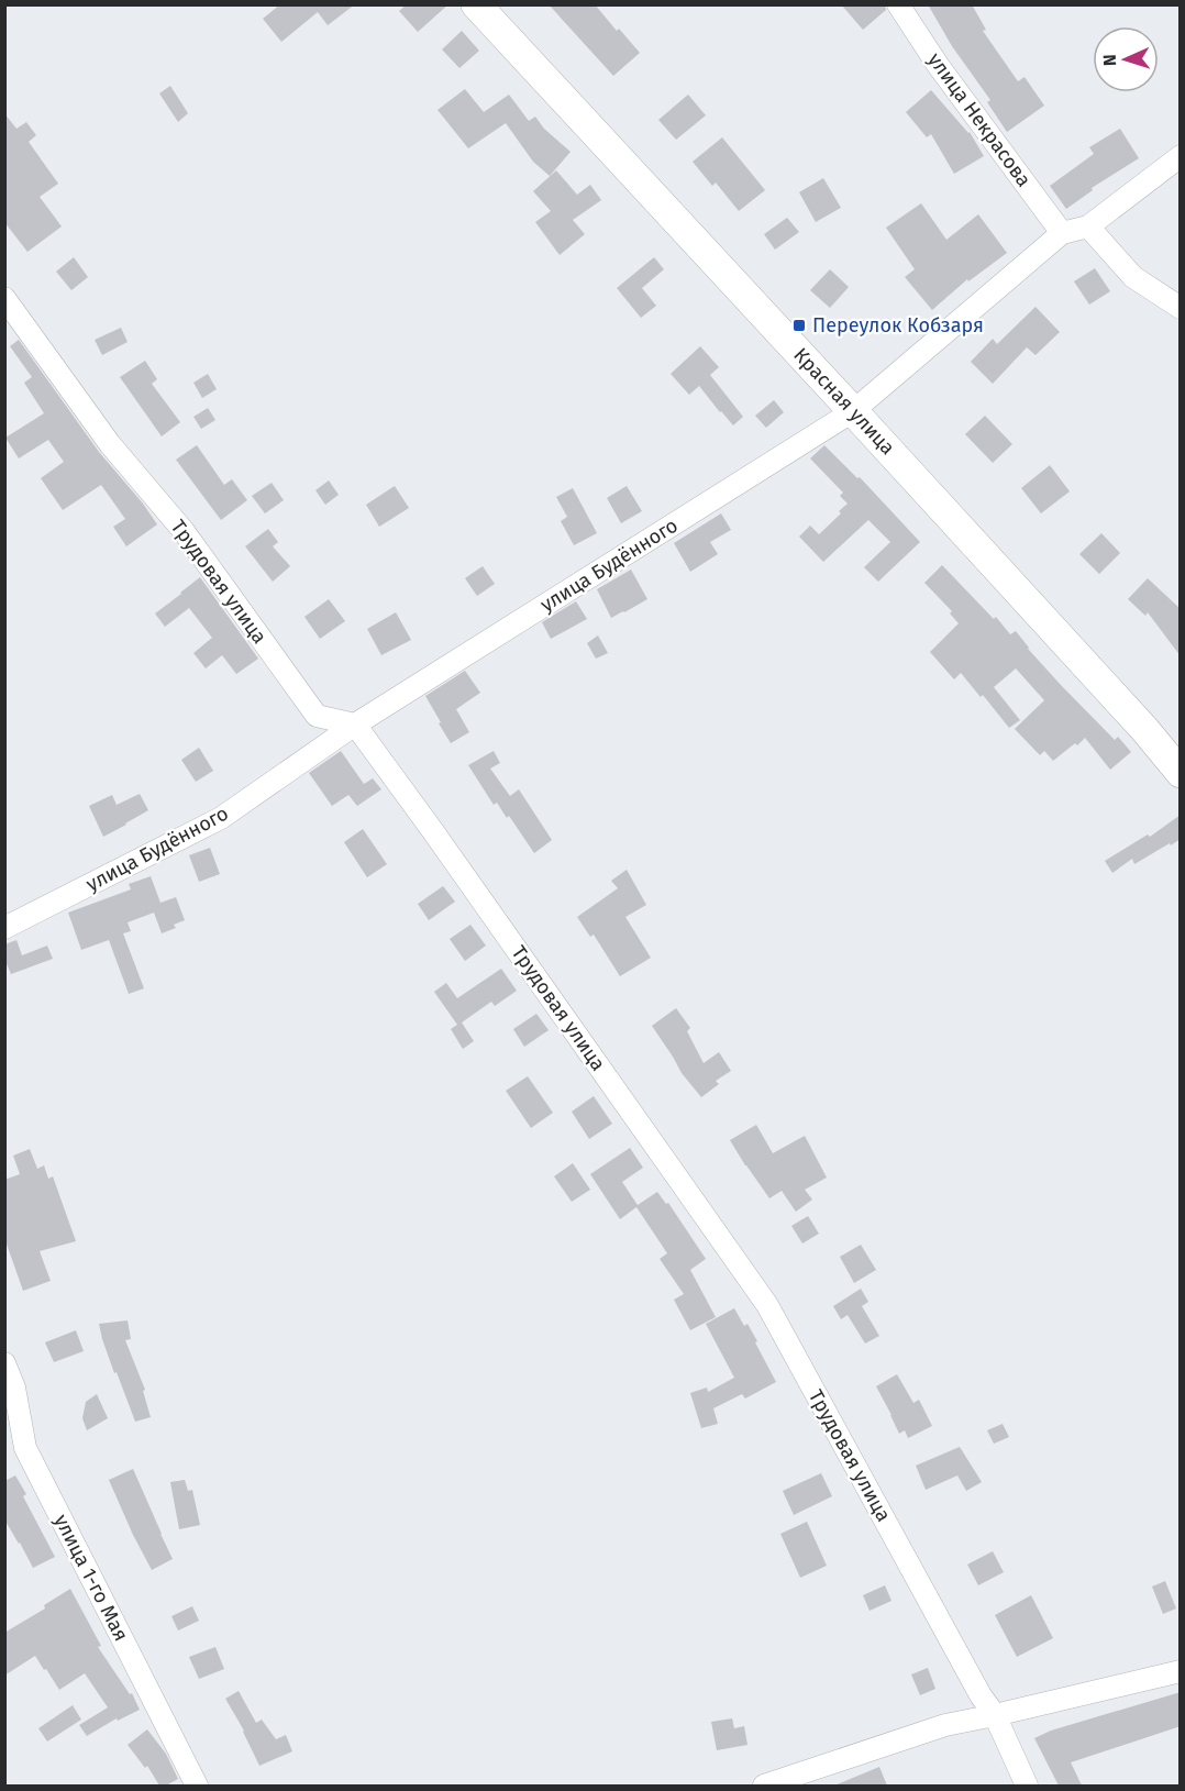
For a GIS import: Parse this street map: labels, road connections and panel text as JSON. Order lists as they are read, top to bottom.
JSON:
{
  "streets": {
    "main road": ["Красная улица"],
    "street": [
      "улица Некрасова",
      "улица Будённого",
      "Трудовая улица",
      "улица 1-го Мая"
    ]
  },
  "crossings": [
    ["улица Некрасова", "улица Будённого"],
    ["Красная улица", "улица Будённого"],
    ["улица Будённого", "Трудовая улица"]
  ],
  "places": {
    "transit": ["Переулок Кобзаря"]
  },
  "north": "left"
}
